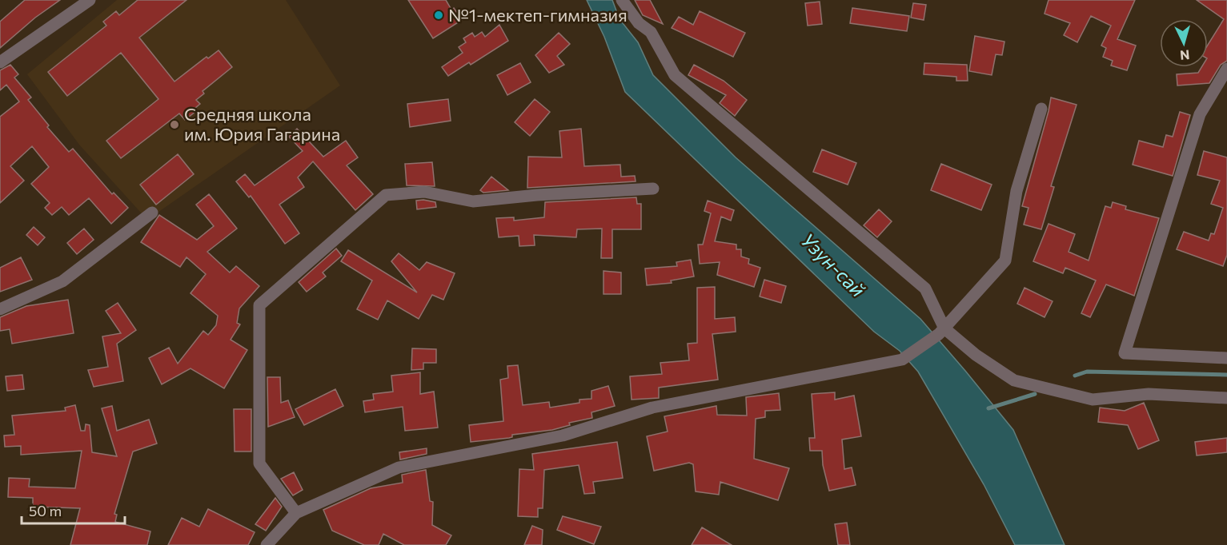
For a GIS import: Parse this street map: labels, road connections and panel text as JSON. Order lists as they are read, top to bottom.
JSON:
{
  "water": ["Узун-сай"],
  "places": ["№1-мектеп-гимназия", "Средняя школа им. Юрия Гагарина"],
  "scale_bar": "50 m",
  "north": "bottom"
}
